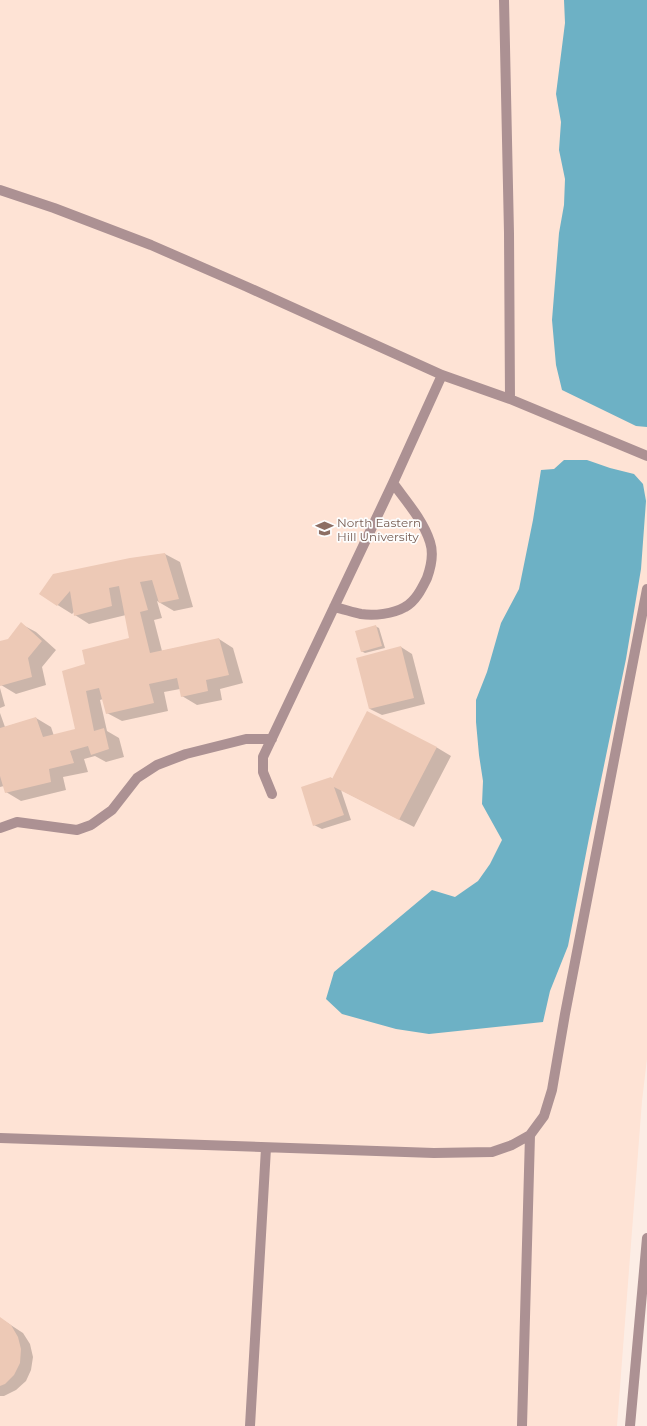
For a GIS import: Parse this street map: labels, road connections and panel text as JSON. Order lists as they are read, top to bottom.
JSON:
{
  "places": {
    "school or university": ["North Eastern Hill University"]
  }
}
